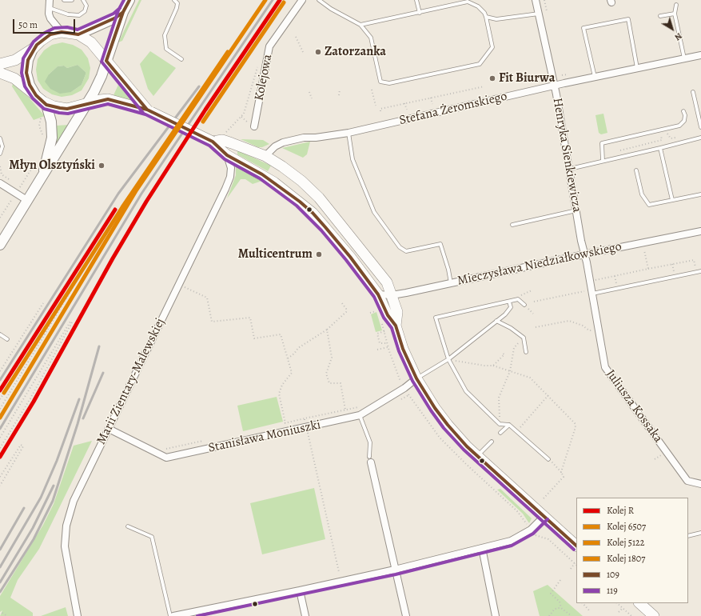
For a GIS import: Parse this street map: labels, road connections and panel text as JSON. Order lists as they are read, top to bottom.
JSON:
{
  "streets": {
    "street": [
      "Kolejowa",
      "Stefana Żeromskiego",
      "Henryka Sienkiewicza",
      "Mieczysława Niedziałkowskiego",
      "Marii Zientary-Malewskiej",
      "Juliusza Kossaka",
      "Stanisława Moniuszki"
    ]
  },
  "crossings": [
    ["Stefana Żeromskiego", "Henryka Sienkiewicza"],
    ["Henryka Sienkiewicza", "Mieczysława Niedziałkowskiego"],
    ["Henryka Sienkiewicza", "Juliusza Kossaka"],
    ["Mieczysława Niedziałkowskiego", "Juliusza Kossaka"],
    ["Marii Zientary-Malewskiej", "Stanisława Moniuszki"]
  ],
  "places": [
    "Zatorzanka",
    "Fit Biurwa",
    "Młyn Olsztyński",
    "Multicentrum"
  ],
  "lines": [
    "rail line R",
    "rail line 6507",
    "transit line 109",
    "transit line 119",
    "rail line 1807",
    "rail line 5122"
  ],
  "legend": [
    "Kolej R",
    "Kolej 6507",
    "Kolej 5122",
    "Kolej 1807",
    "109",
    "119"
  ],
  "scale_bar": "50 m",
  "north": "bottom right"
}
